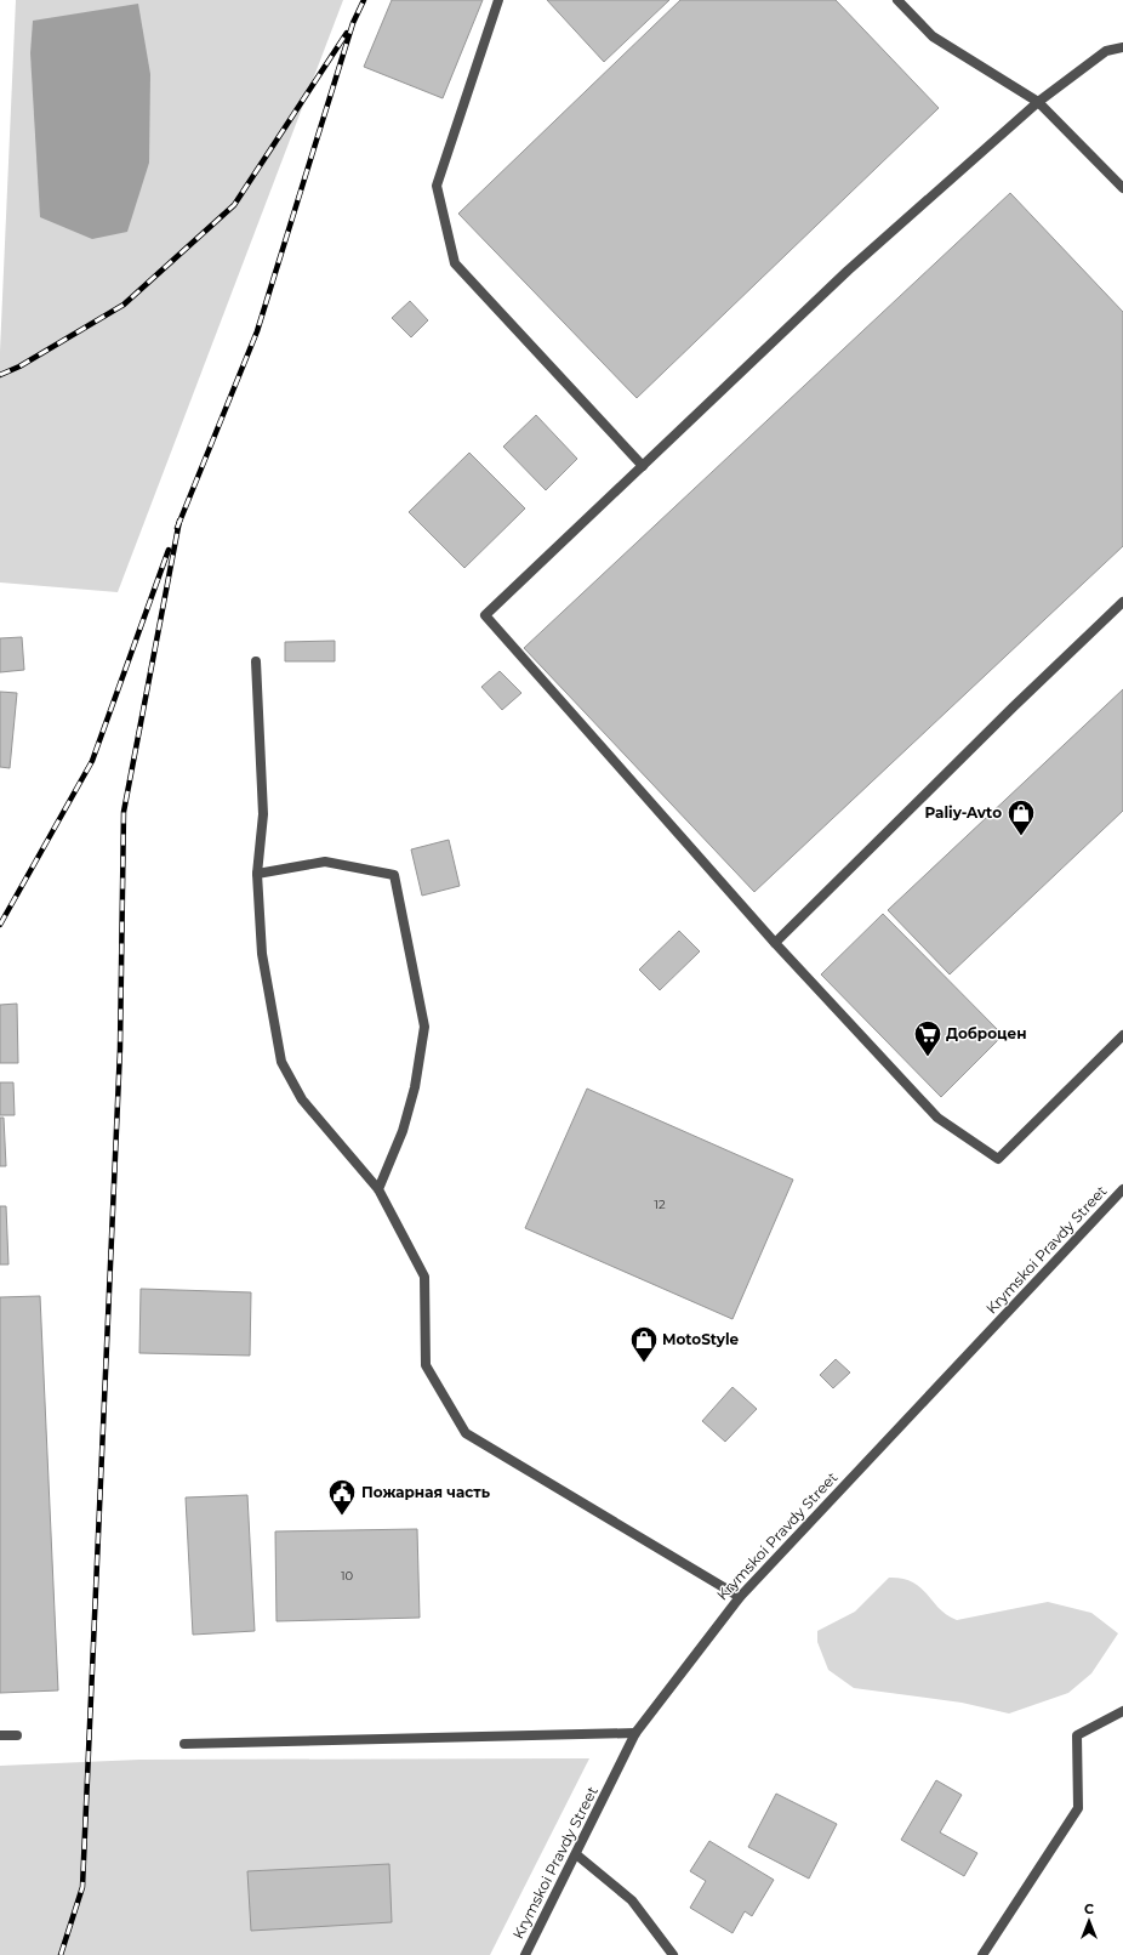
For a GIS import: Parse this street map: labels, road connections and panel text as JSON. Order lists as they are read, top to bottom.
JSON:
{
  "streets": {
    "street": ["Krymskoi Pravdy Street"]
  },
  "places": {
    "shop": ["Paliy-Avto", "MotoStyle"],
    "supermarket": ["Доброцен"],
    "public building": ["Пожарная часть"]
  },
  "house_numbers": ["12", "10"],
  "north": "top"
}
